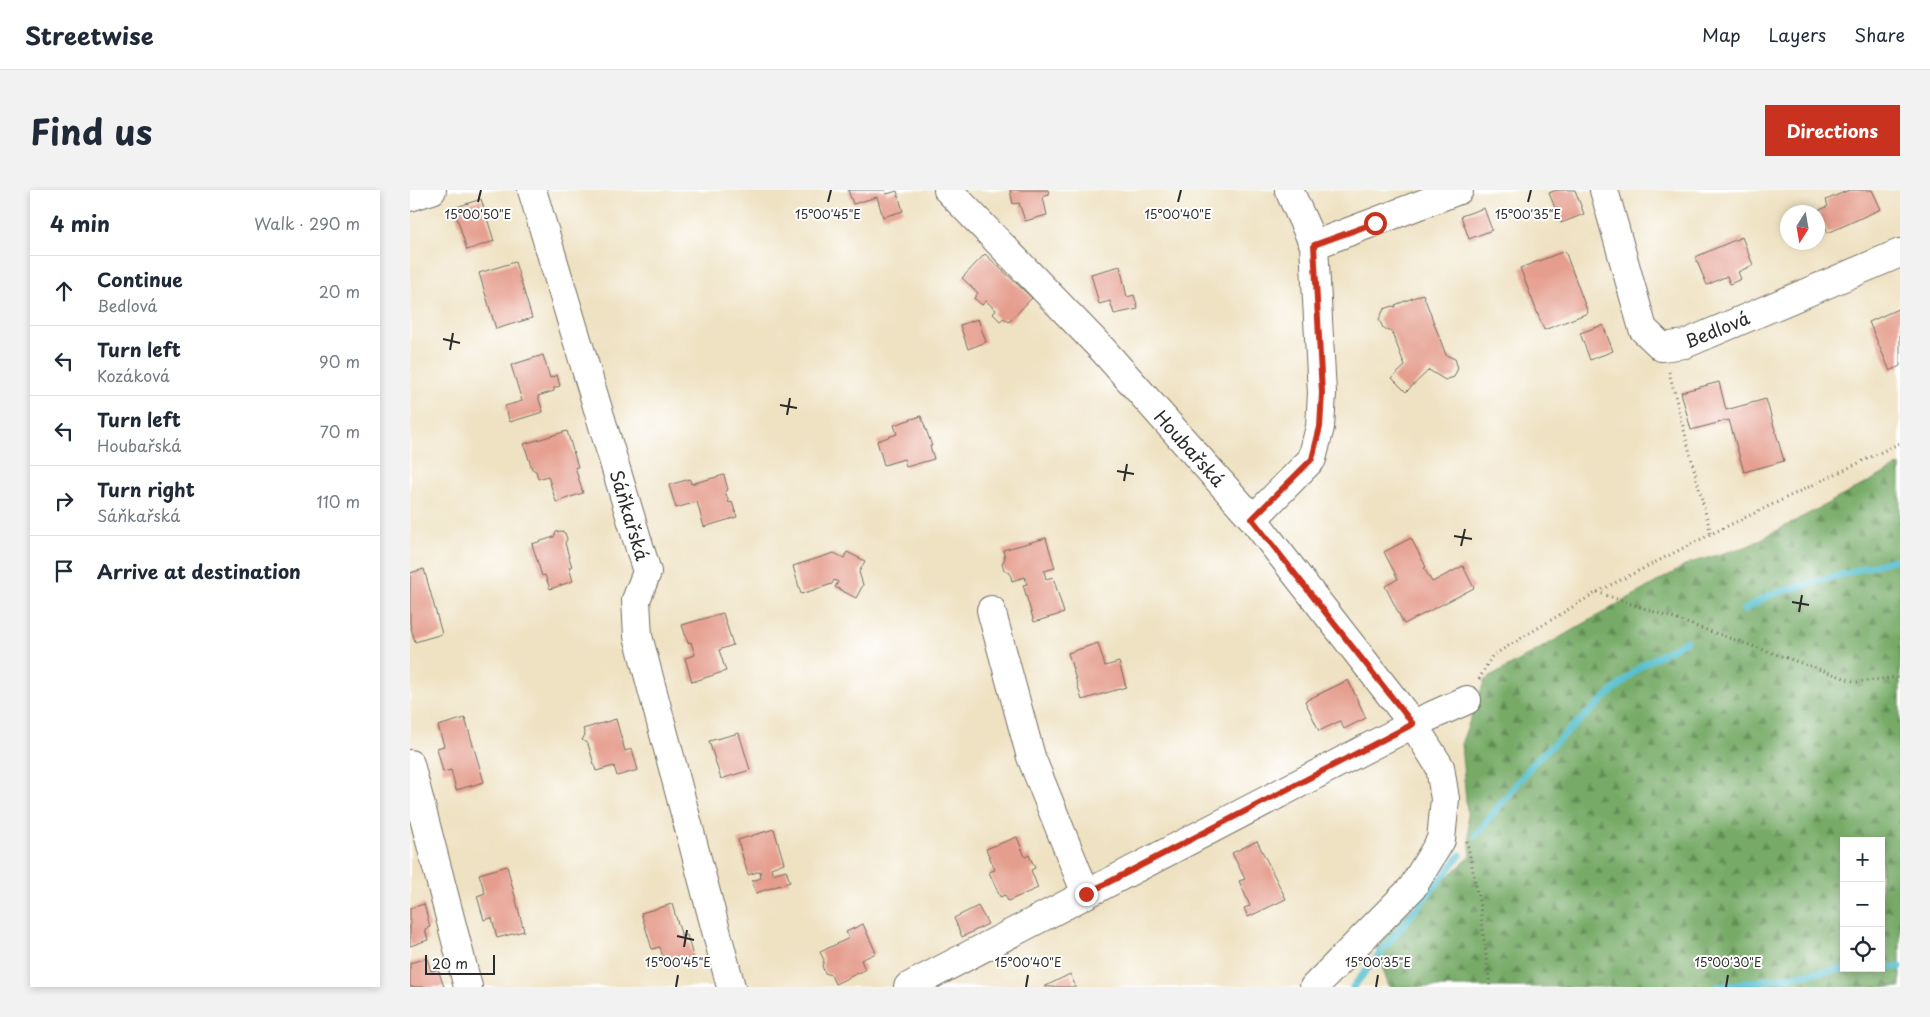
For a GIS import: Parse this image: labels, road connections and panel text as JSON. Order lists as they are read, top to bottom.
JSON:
{
  "streets": {
    "street": ["Bedlová", "Houbařská", "Sáňkařská"]
  },
  "scale_bar": "20 m",
  "north": "bottom",
  "page": {
    "header": "Streetwise",
    "nav": ["Map", "Layers", "Share"],
    "title": "Find us",
    "buttons": "Directions",
    "heading": ["4 min", "Walk · 290 m"],
    "list": [
      ["Continue", "Bedlová", "20 m"],
      ["Turn left", "Kozáková", "90 m"],
      ["Turn left", "Houbařská", "70 m"],
      ["Turn right", "Sáňkařská", "110 m"],
      "Arrive at destination"
    ],
    "map_buttons": ["+", "−"],
    "scale": "20 m"
  },
  "coordinates": [
    "15°00'50\"E",
    "15°00'45\"E",
    "15°00'40\"E",
    "15°00'35\"E",
    "15°00'30\"E"
  ]
}
